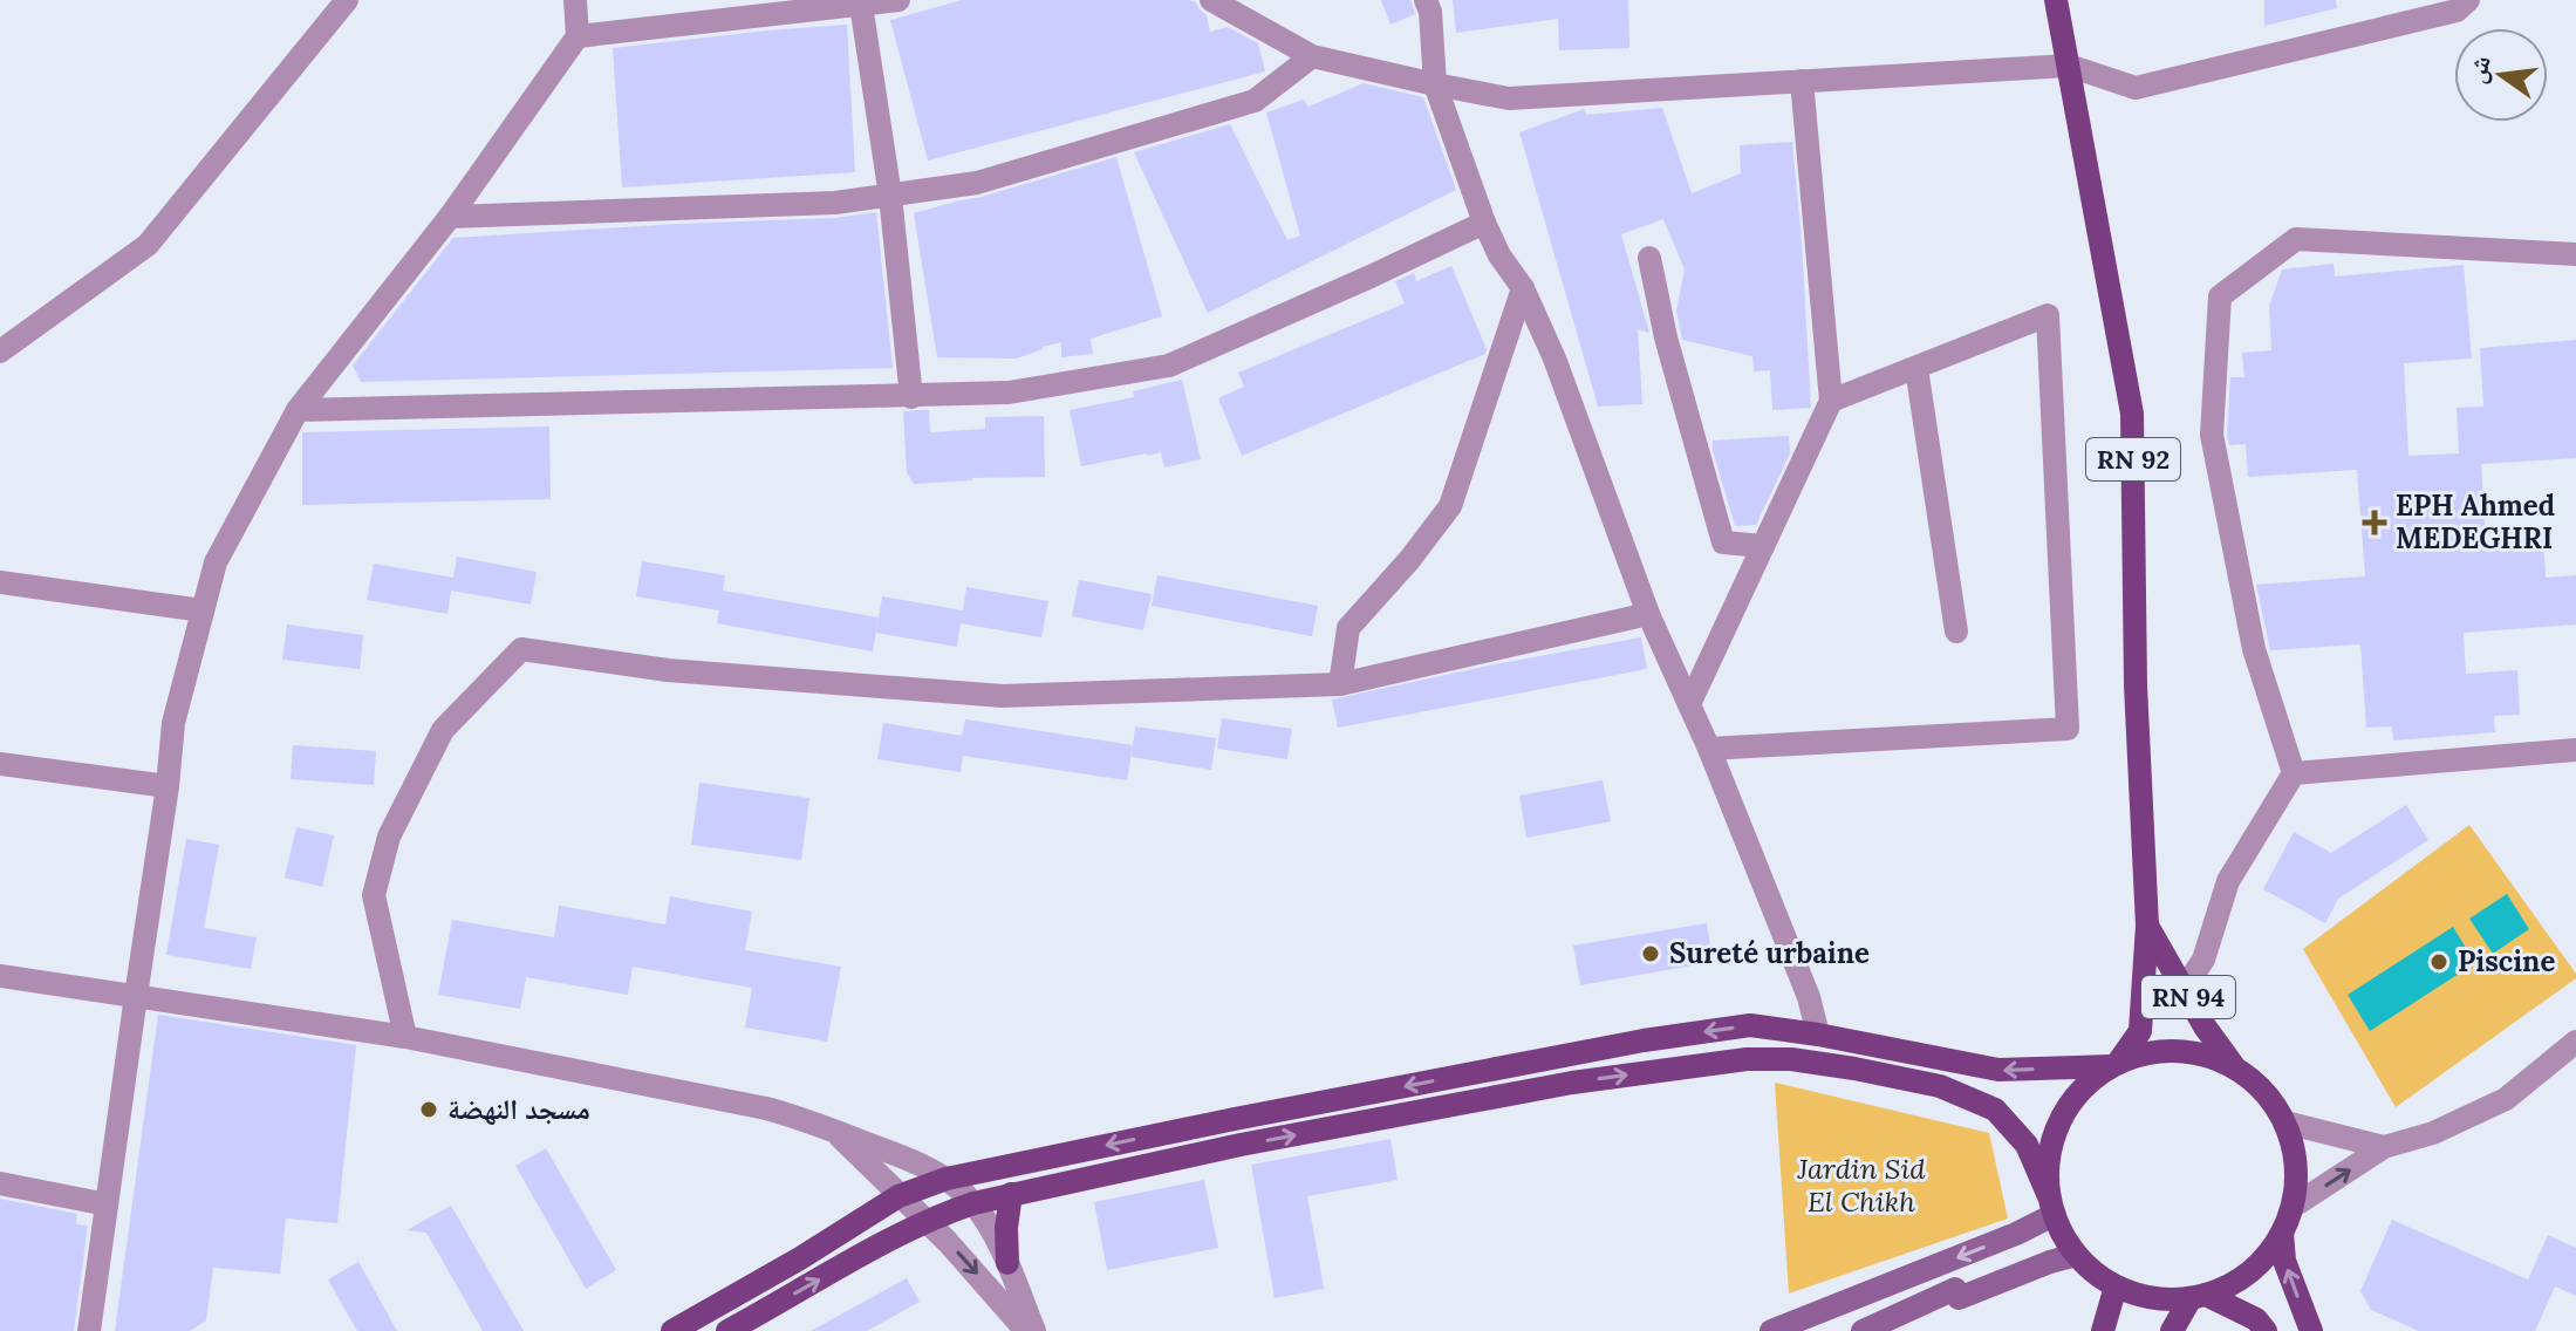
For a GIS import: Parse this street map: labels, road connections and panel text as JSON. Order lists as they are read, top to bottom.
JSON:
{
  "streets": {
    "main road": ["RN 92", "RN 94"]
  },
  "crossings": [
    ["RN 92", "RN 94"]
  ],
  "parks": ["Jardin Sid El Chikh"],
  "places": {
    "health": ["EPH Ahmed MEDEGHRI"],
    "other": ["Sureté urbaine", "Piscine", "مسجد النهضة"]
  },
  "north": "left"
}
